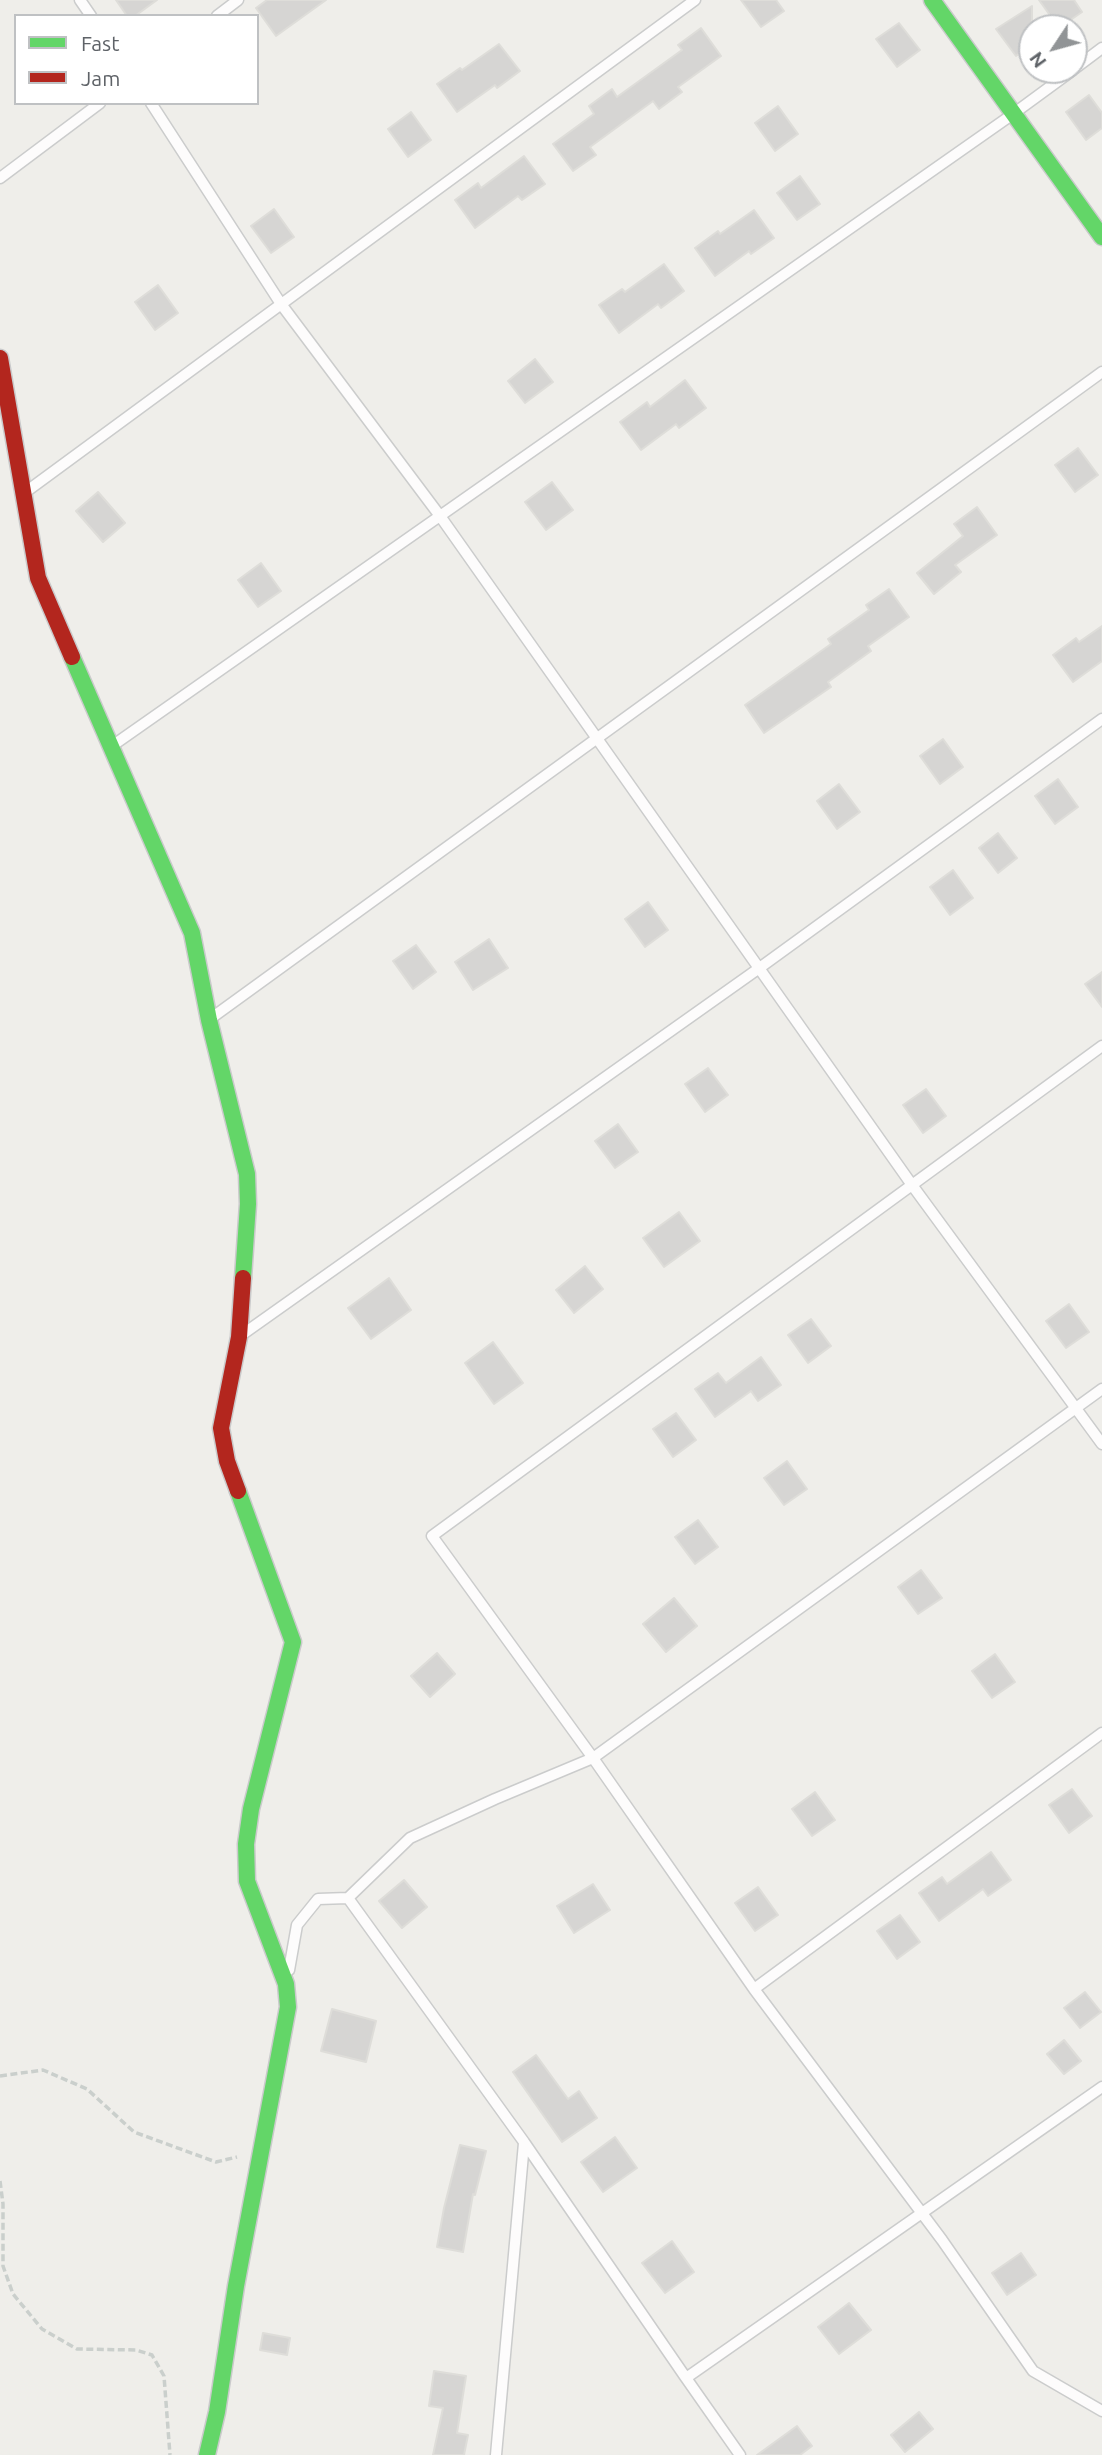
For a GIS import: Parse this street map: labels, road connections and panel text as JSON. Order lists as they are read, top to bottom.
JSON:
{
  "legend": ["Fast", "Jam"],
  "north": "bottom left"
}
